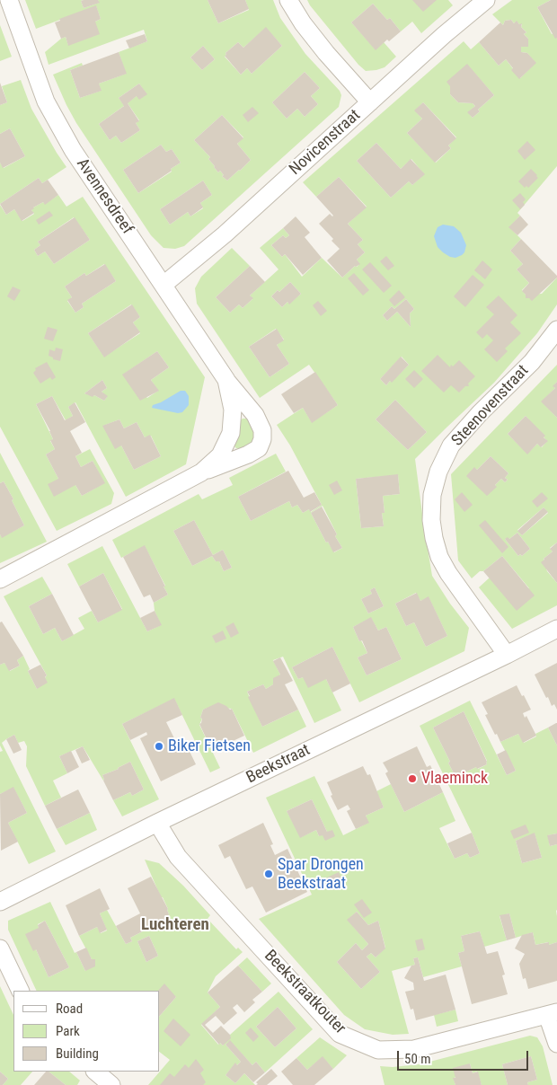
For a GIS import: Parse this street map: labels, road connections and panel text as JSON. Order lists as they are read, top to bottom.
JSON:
{
  "streets": {
    "street": [
      "Novicenstraat",
      "Avennesdreef",
      "Steenovenstraat",
      "Beekstraat",
      "Beekstraatkouter"
    ]
  },
  "crossings": [
    ["Novicenstraat", "Avennesdreef"],
    ["Steenovenstraat", "Beekstraat"],
    ["Beekstraat", "Beekstraatkouter"]
  ],
  "districts": ["Luchteren"],
  "places": ["Biker Fietsen", "Vlaeminck", "Spar Drongen Beekstraat"],
  "legend": ["Road", "Park", "Building"],
  "scale_bar": "50 m"
}
